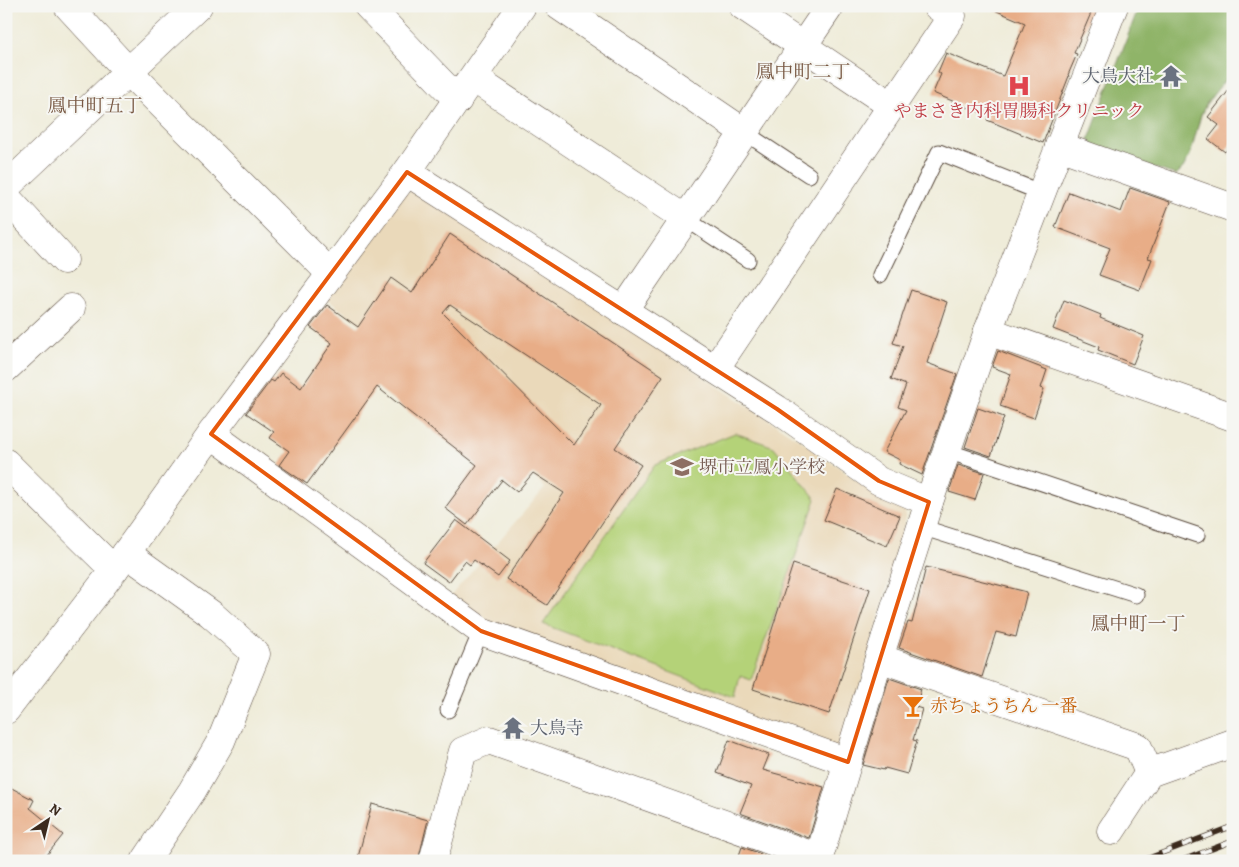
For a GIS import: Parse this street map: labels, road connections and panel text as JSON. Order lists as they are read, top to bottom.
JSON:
{
  "districts": ["鳳中町二丁", "鳳中町五丁", "鳳中町一丁"],
  "places": {
    "temple": ["大鳥大社", "大鳥寺"],
    "hospital": ["やまさき内科胃腸科クリニック"],
    "school or university": ["堺市立鳳小学校"],
    "bar": ["赤ちょうちん 一番"]
  },
  "north": "top right"
}
